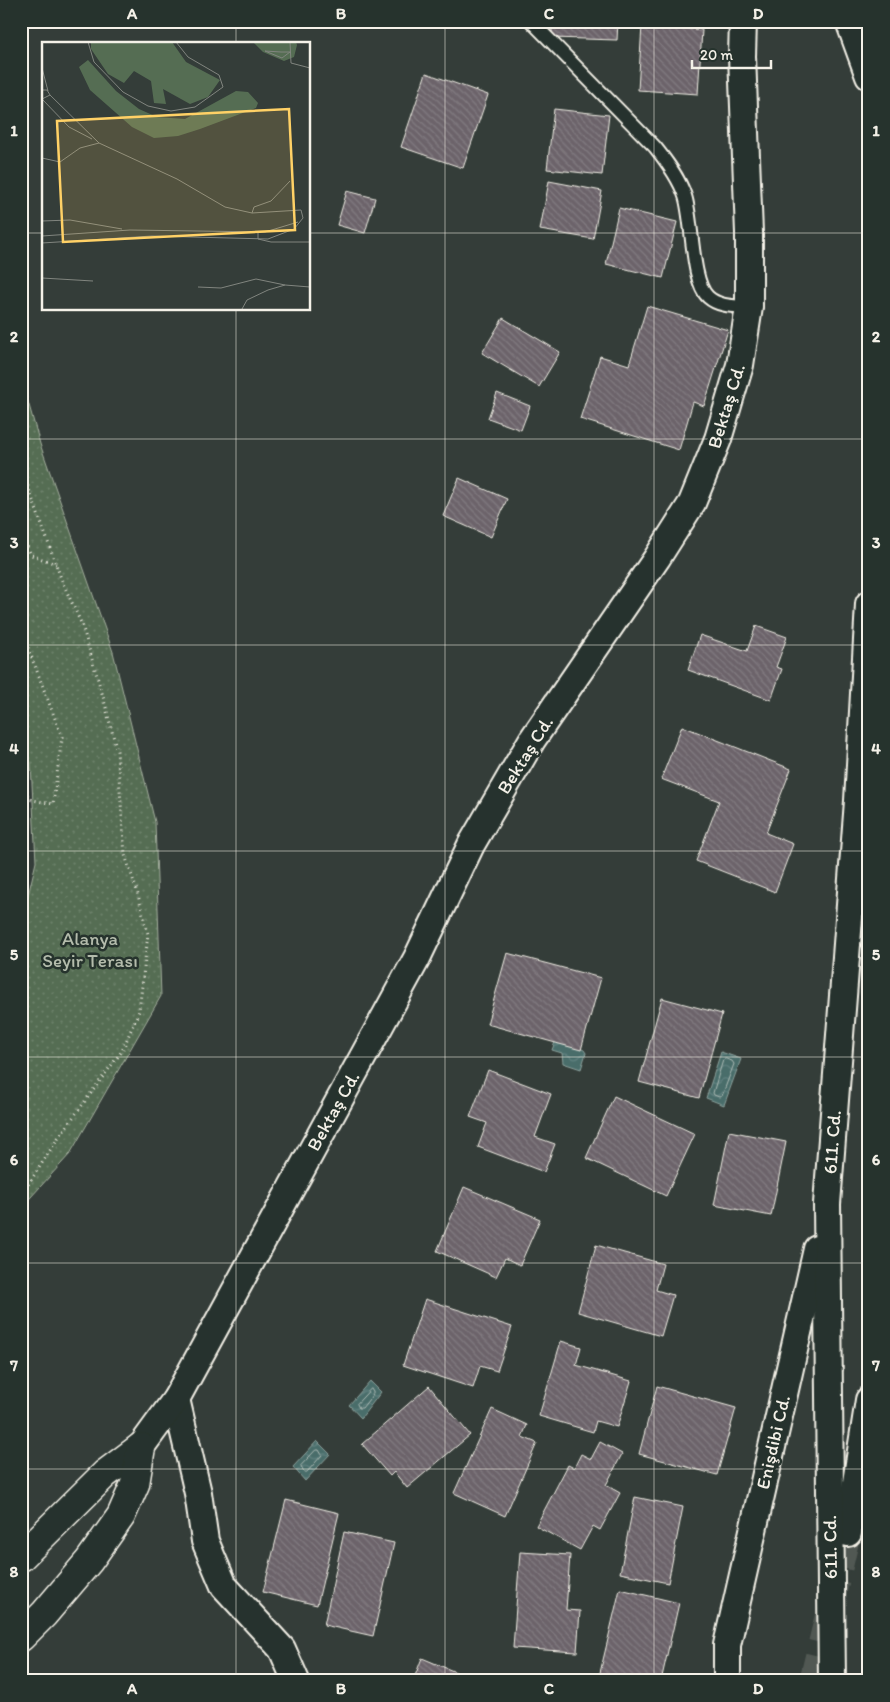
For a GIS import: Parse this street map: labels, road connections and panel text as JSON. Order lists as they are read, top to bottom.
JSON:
{
  "streets": {
    "street": ["Bektaş Cd.", "611. Cd.", "Enişdibi Cd."]
  },
  "crossings": [
    ["611. Cd.", "Enişdibi Cd."]
  ],
  "parks": ["Alanya Seyir Terası"],
  "scale_bar": "20 m",
  "grid": {
    "columns": [
      "A",
      "B",
      "C",
      "D"
    ],
    "rows": [
      "1",
      "2",
      "3",
      "4",
      "5",
      "6",
      "7",
      "8"
    ]
  }
}
